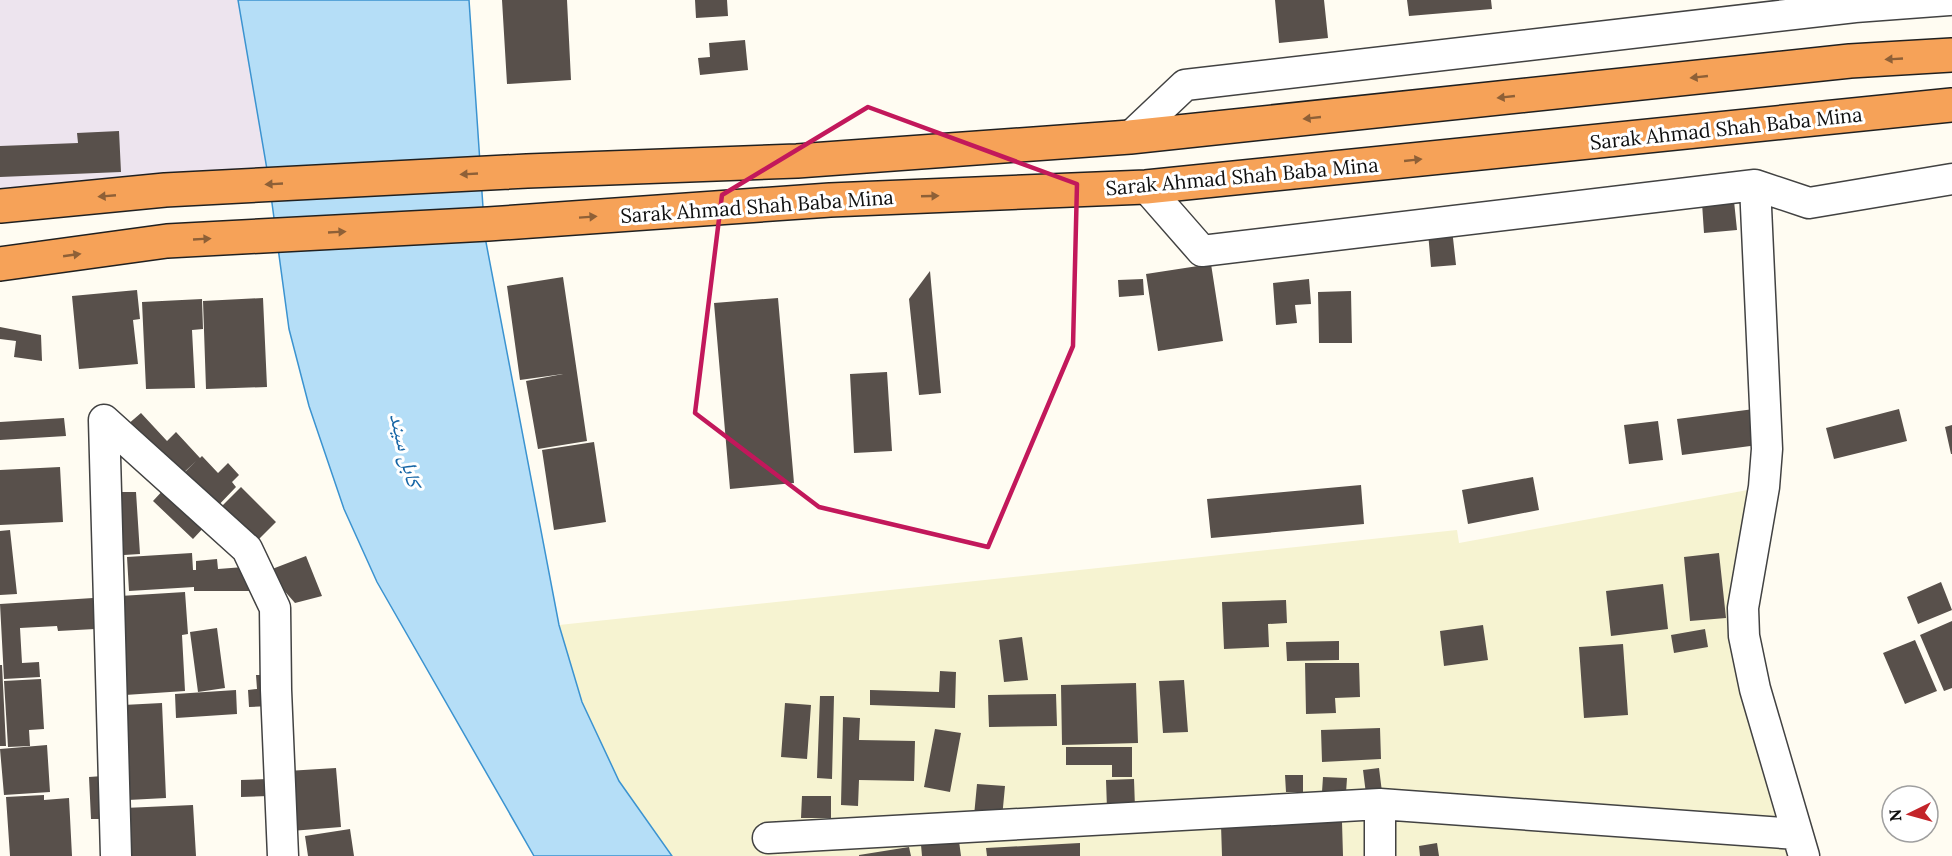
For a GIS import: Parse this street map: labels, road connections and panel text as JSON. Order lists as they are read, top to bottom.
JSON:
{
  "streets": {
    "highway": ["Sarak Ahmad Shah Baba Mina"]
  },
  "water": ["کابل سيند"],
  "north": "left"
}
